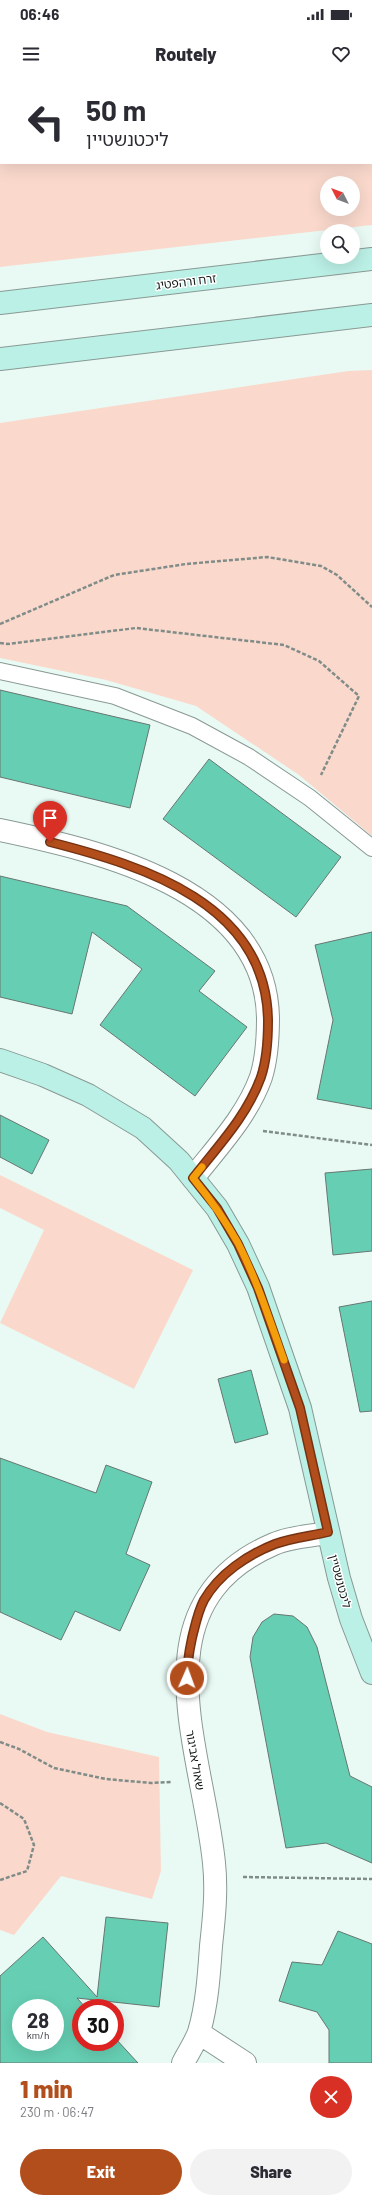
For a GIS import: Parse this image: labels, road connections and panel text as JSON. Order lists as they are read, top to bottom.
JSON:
{
  "streets": {
    "street": ["זרח ורהפטיג", "ליכטנשטיין", "שאול אביגור"]
  },
  "crossings": [
    ["ליכטנשטיין", "שאול אביגור"]
  ],
  "north": "top left",
  "page": {
    "status": "06:46",
    "header": "Routely",
    "turn": ["50 m", "ליכטנשטיין"],
    "speed": "28 km/h",
    "limit": "30",
    "heading": ["1 min", "230 m · 06:47"],
    "buttons": ["Exit", "Share"]
  }
}
